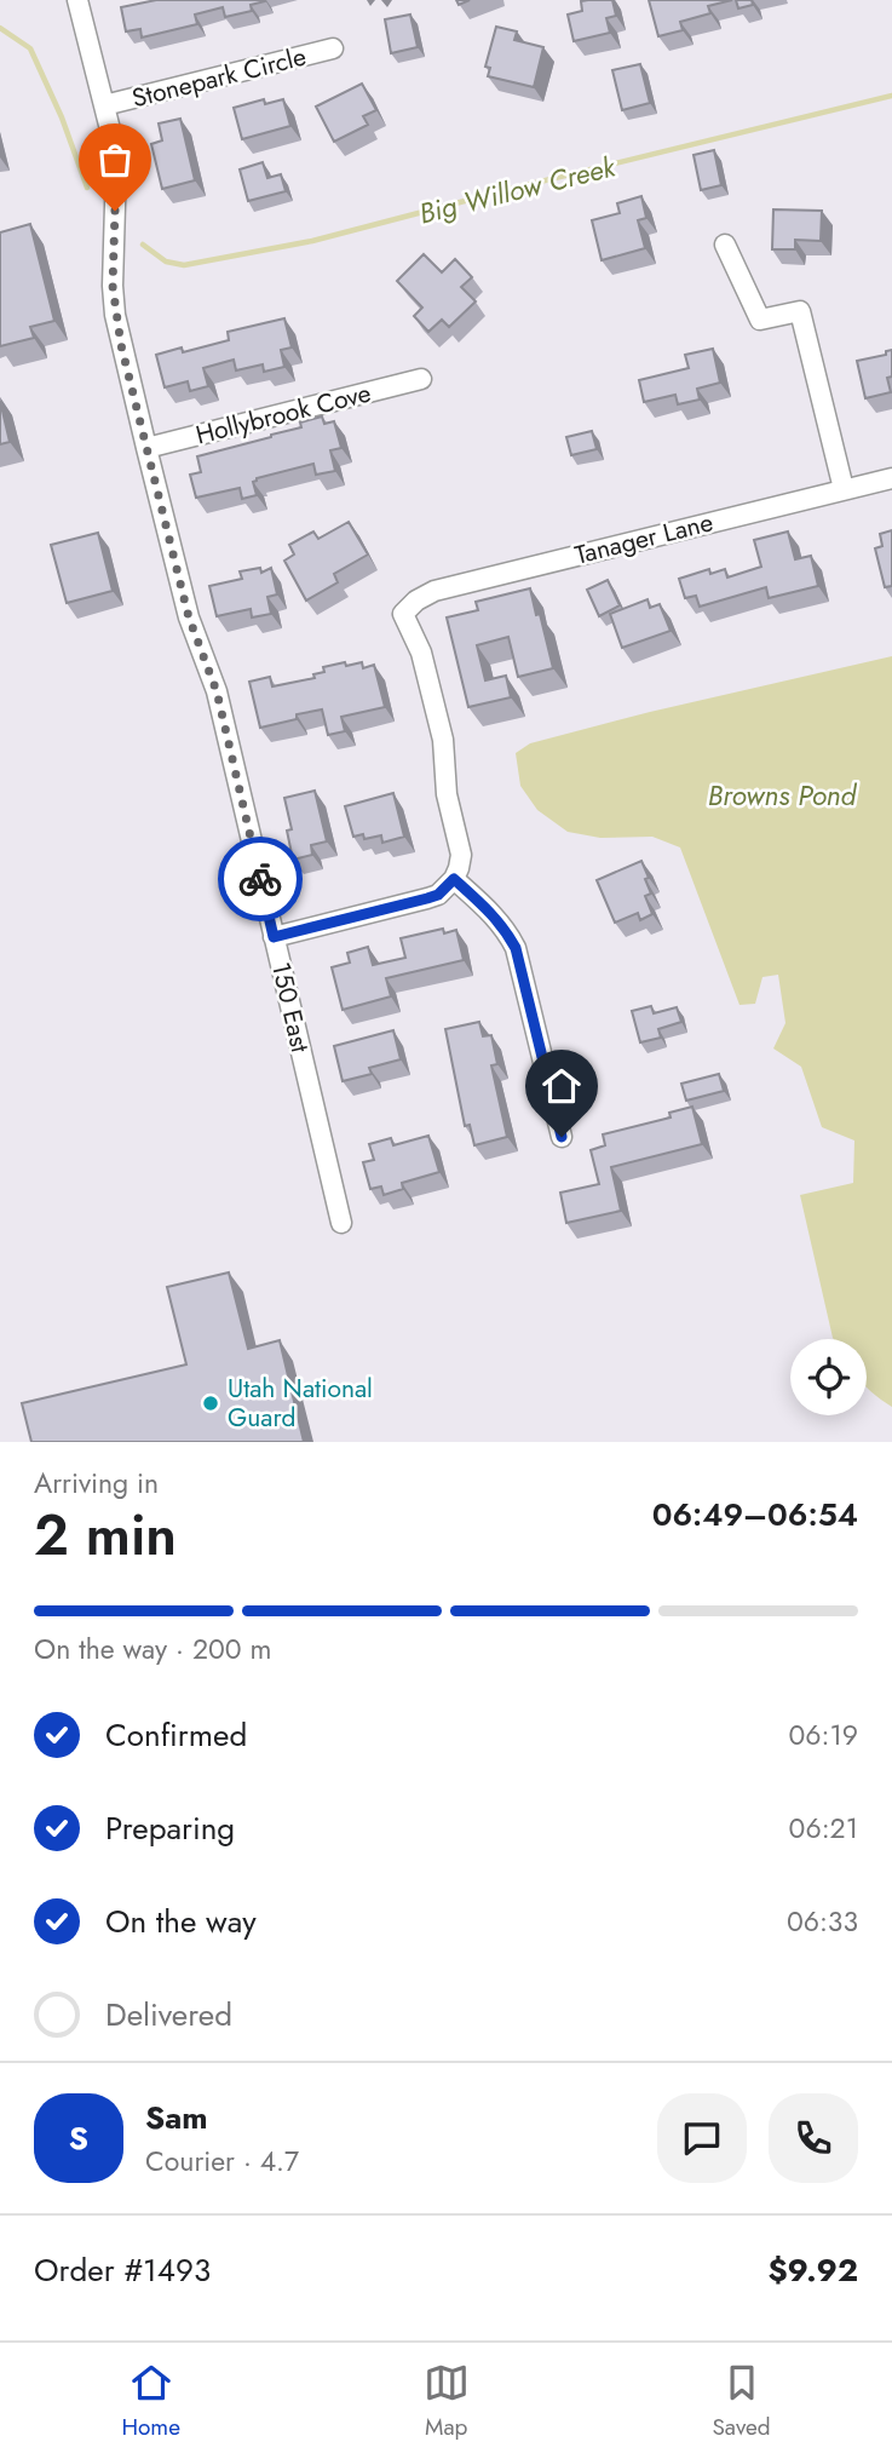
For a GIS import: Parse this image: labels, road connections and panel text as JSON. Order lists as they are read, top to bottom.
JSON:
{
  "streets": {
    "street": [
      "Stonepark Circle",
      "Hollybrook Cove",
      "Tanager Lane",
      "150 East"
    ]
  },
  "crossings": [
    ["Stonepark Circle", "150 East"],
    ["Hollybrook Cove", "150 East"]
  ],
  "water": ["Big Willow Creek", "Browns Pond"],
  "places": ["Utah National Guard"],
  "page": {
    "heading": ["2 min", "Arriving in", "06:49–06:54"],
    "panel": [
      "Sam",
      "Courier · 4.7",
      "Order #1493",
      "$9.92"
    ],
    "bar": "On the way · 200 m",
    "list": [
      ["Confirmed", "06:19"],
      ["Preparing", "06:21"],
      ["On the way", "06:33"],
      "Delivered"
    ],
    "round": "S",
    "tabs": ["Home", "Map", "Saved"]
  }
}
